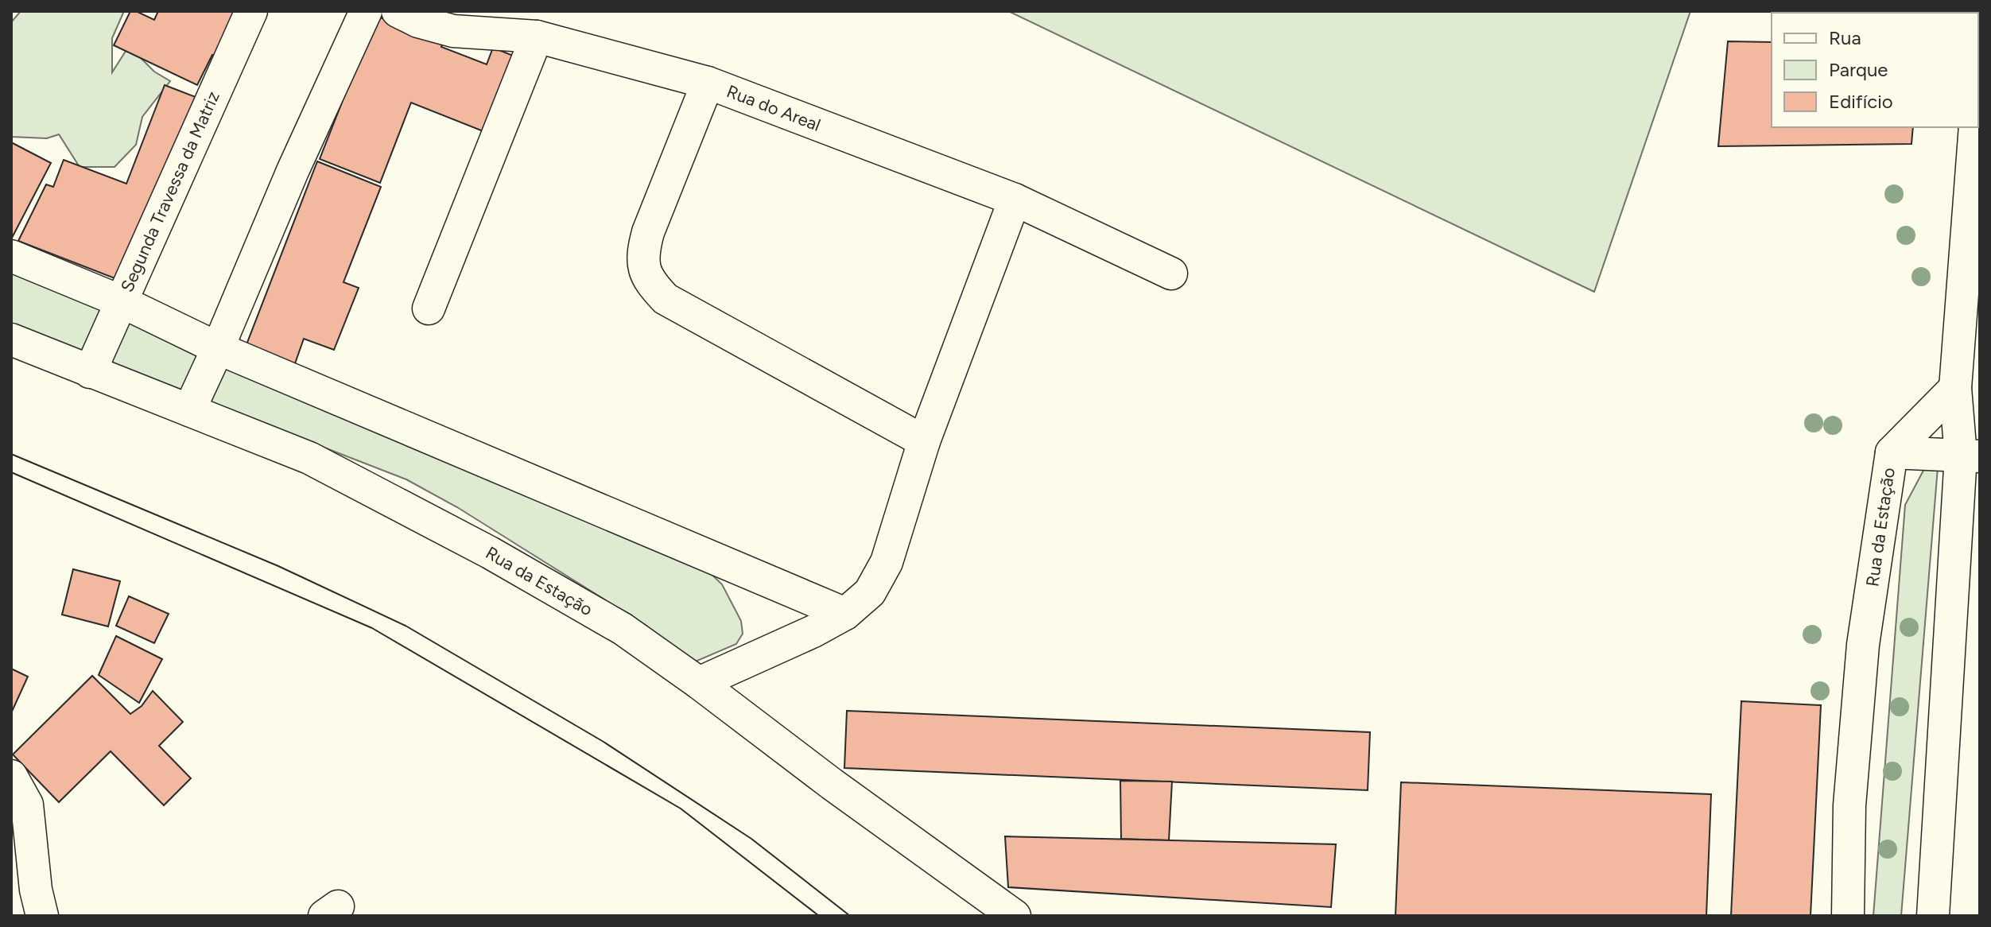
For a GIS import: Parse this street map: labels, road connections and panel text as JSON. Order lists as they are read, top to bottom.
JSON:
{
  "streets": {
    "street": ["Rua do Areal", "Segunda Travessa da Matriz", "Rua da Estação"]
  },
  "crossings": [
    ["Segunda Travessa da Matriz", "Rua da Estação"]
  ],
  "legend": ["Rua", "Parque", "Edifício"]
}
